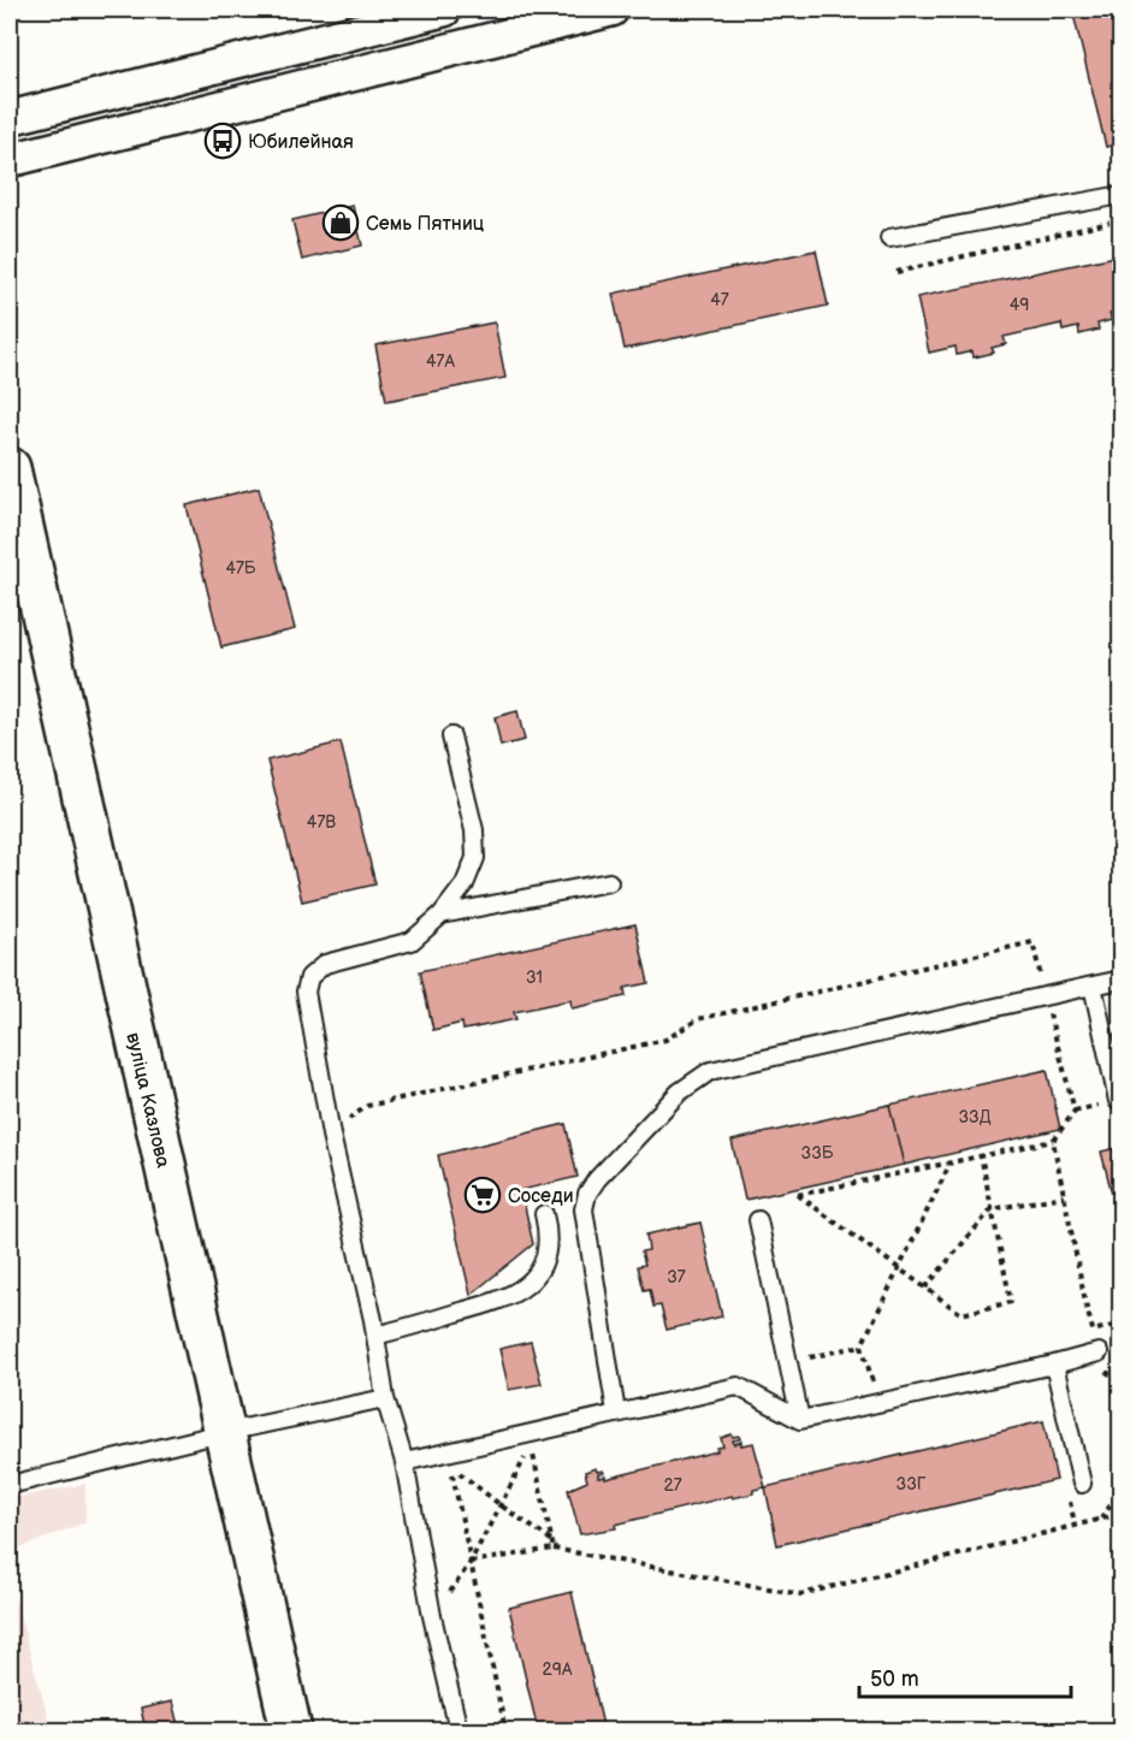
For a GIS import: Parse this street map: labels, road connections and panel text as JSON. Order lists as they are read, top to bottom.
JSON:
{
  "streets": {
    "main road": ["вуліца Казлова"]
  },
  "places": {
    "bus stop": ["Юбилейная"],
    "shop": ["Семь Пятниц"],
    "supermarket": ["Соседи"]
  },
  "house_numbers": [
    "47",
    "49",
    "47А",
    "47Б",
    "47В",
    "31",
    "33Д",
    "33Б",
    "37",
    "33Г",
    "27",
    "29А"
  ],
  "scale_bar": "50 m"
}
